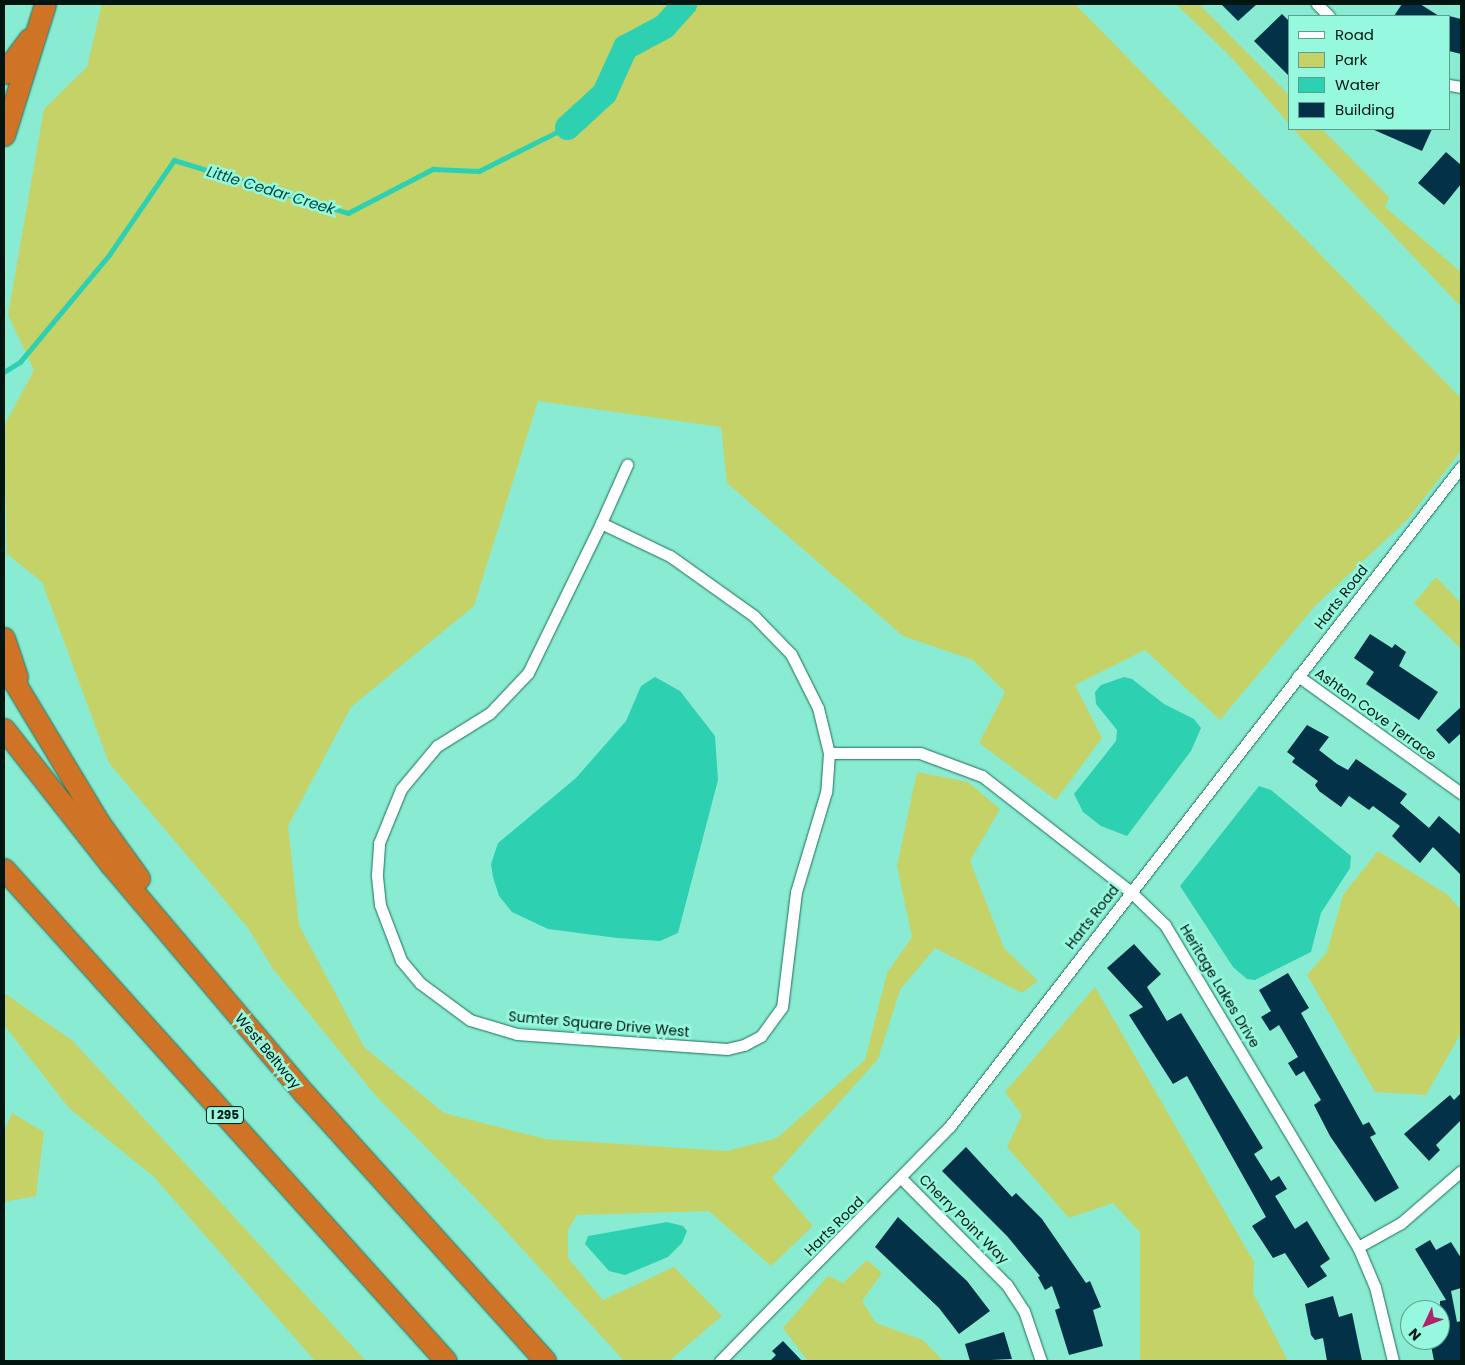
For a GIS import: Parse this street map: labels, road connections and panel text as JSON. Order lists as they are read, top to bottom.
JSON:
{
  "streets": {
    "highway": ["West Beltway", "I 295"],
    "street": [
      "Harts Road",
      "Ashton Cove Terrace",
      "Heritage Lakes Drive",
      "Sumter Square Drive West",
      "Cherry Point Way"
    ]
  },
  "crossings": [
    ["Harts Road", "Ashton Cove Terrace"],
    ["Harts Road", "Heritage Lakes Drive"],
    ["Harts Road", "Cherry Point Way"],
    ["Heritage Lakes Drive", "Sumter Square Drive West"]
  ],
  "water": ["Little Cedar Creek"],
  "legend": [
    "Road",
    "Park",
    "Water",
    "Building"
  ],
  "north": "bottom left"
}
